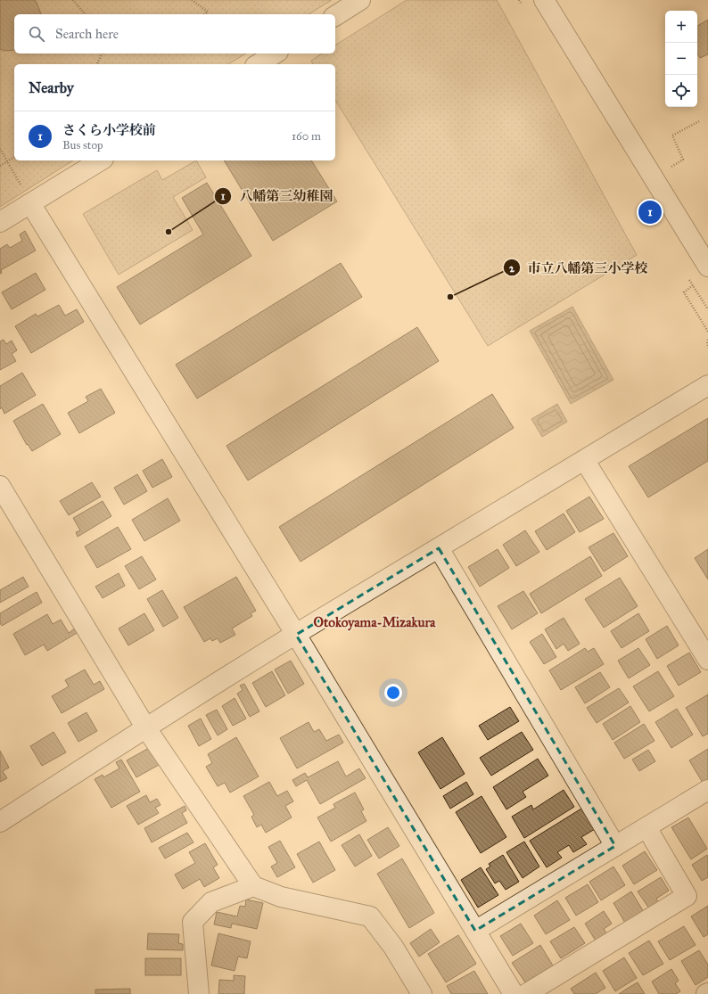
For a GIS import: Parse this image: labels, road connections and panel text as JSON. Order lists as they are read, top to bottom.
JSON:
{
  "districts": ["Otokoyama-Mizakura"],
  "places": ["八幡第三幼稚園", "市立八幡第三小学校"],
  "page": {
    "map_buttons": ["+", "−"],
    "search": "Search here",
    "heading": "Nearby",
    "list": [
      {
        "mark": "1",
        "name": "さくら小学校前",
        "note": "Bus stop",
        "value": "160 m"
      }
    ],
    "pins": "1"
  }
}
